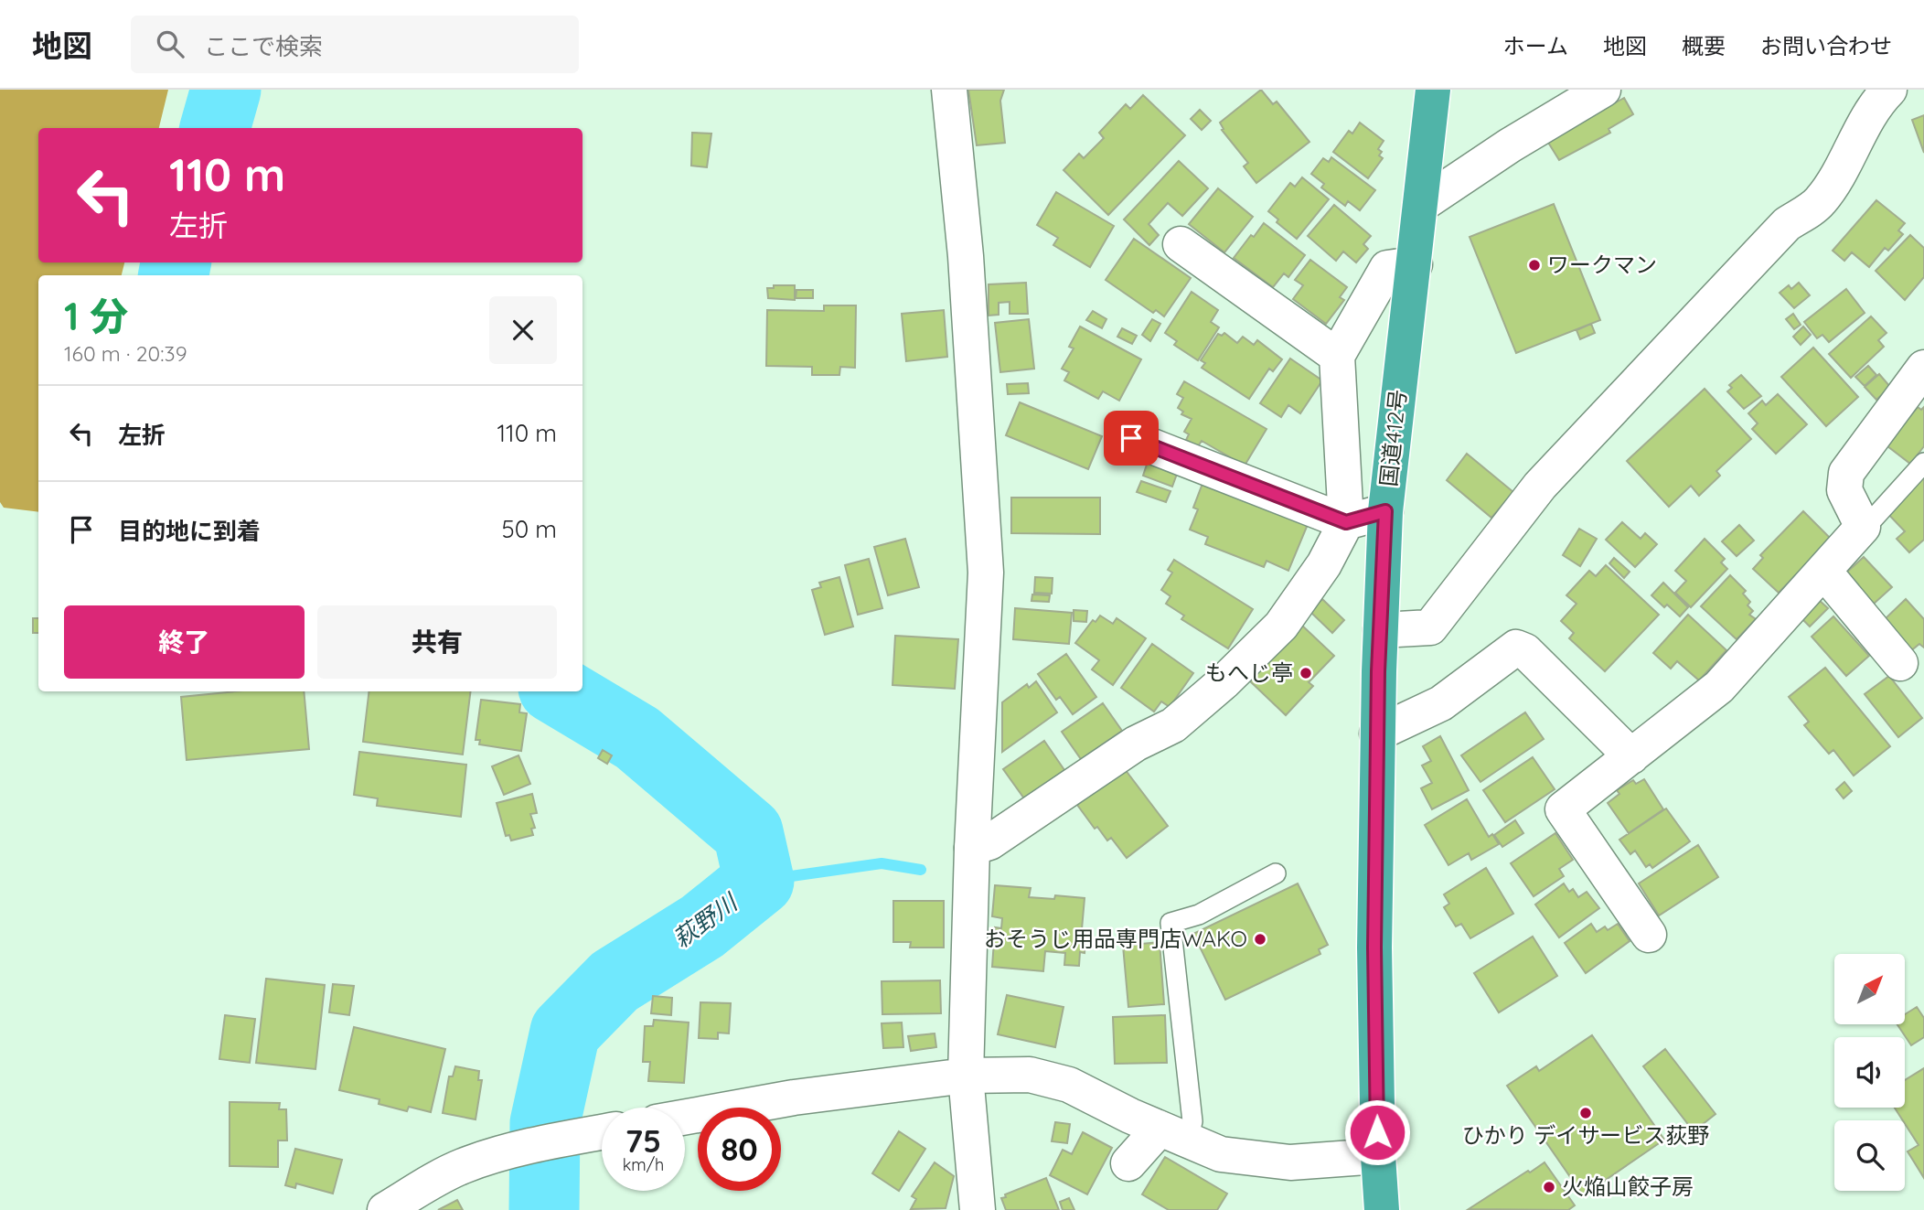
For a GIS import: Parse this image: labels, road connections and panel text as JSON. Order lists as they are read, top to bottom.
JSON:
{
  "streets": {
    "highway": ["国道412号"]
  },
  "water": ["萩野川"],
  "places": [
    "ワークマン",
    "もへじ亭",
    "おそうじ用品専門店WAKO",
    "ひかり デイサービス荻野",
    "火焔山餃子房"
  ],
  "north": "top right",
  "page": {
    "header": "地図",
    "search": "ここで検索",
    "nav": [
      "ホーム",
      "地図",
      "概要",
      "お問い合わせ"
    ],
    "turn": ["110 m", "左折"],
    "heading": ["1 分", "160 m · 20:39"],
    "list": [
      {
        "name": "左折",
        "value": "110 m"
      },
      {
        "name": "目的地に到着",
        "value": "50 m"
      }
    ],
    "buttons": ["終了", "共有"],
    "speed": "75 km/h",
    "limit": "80"
  }
}
